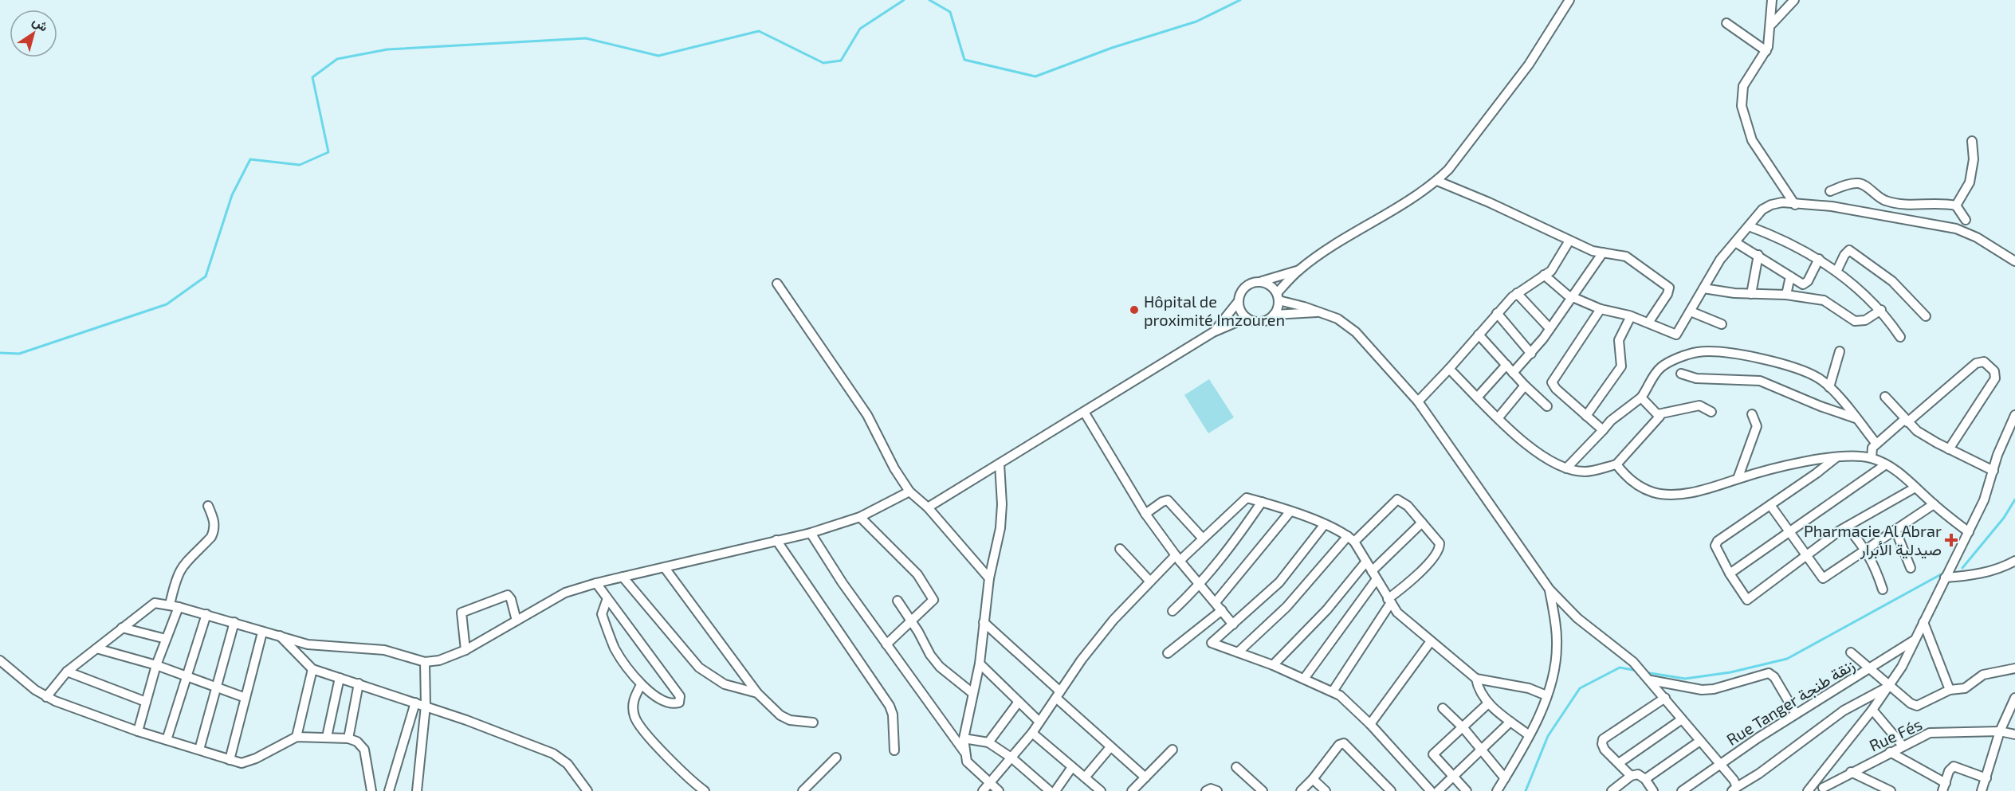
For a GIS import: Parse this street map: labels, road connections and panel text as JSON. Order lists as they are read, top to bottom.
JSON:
{
  "streets": {
    "street": ["Rue Tanger زنقة طنجة", "Rue Fés"]
  },
  "places": {
    "other": ["Hôpital de proximité Imzouren"],
    "health": ["Pharmacie Al Abrar صيدلية الأبرار"]
  },
  "north": "top right"
}
